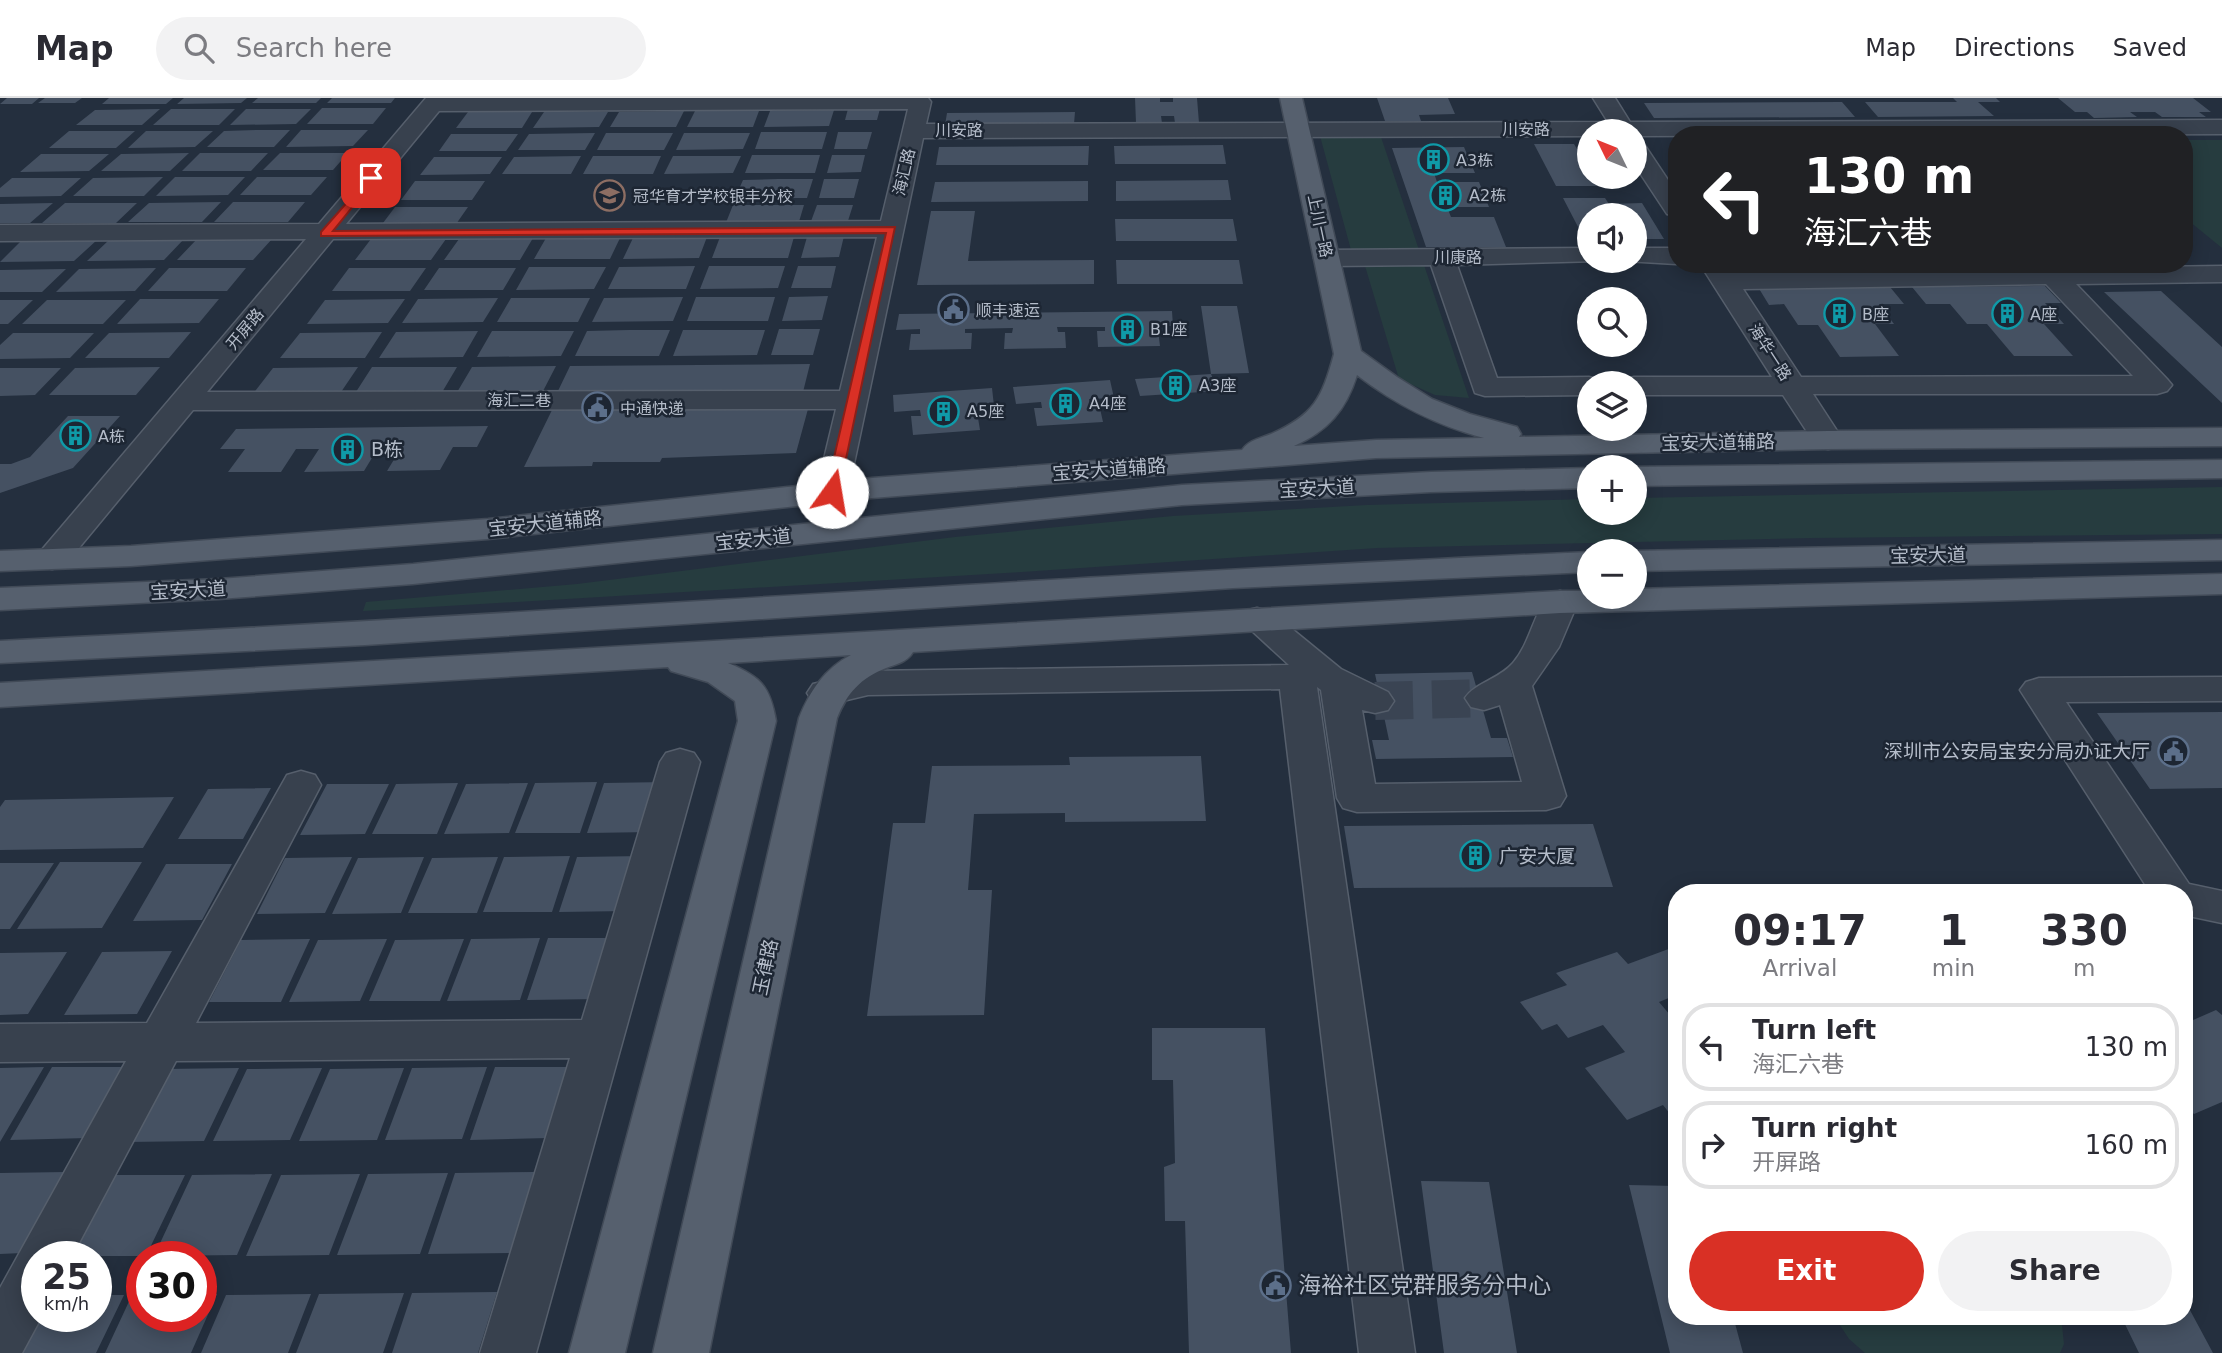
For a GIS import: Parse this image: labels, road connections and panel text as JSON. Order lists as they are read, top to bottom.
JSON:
{
  "streets": {
    "main road": [
      "上川一路",
      "宝安大道辅路",
      "宝安大道",
      "玉律路"
    ],
    "street": [
      "川安路",
      "海汇路",
      "川康路",
      "开屏路",
      "海华一路",
      "海汇二巷"
    ]
  },
  "crossings": [
    ["川安路", "海汇路"],
    ["川安路", "上川一路"],
    ["海汇路", "海汇二巷"],
    ["海汇路", "宝安大道辅路"],
    ["上川一路", "川康路"],
    ["上川一路", "宝安大道辅路"],
    ["开屏路", "海汇二巷"],
    ["开屏路", "宝安大道辅路"],
    ["海华一路", "宝安大道辅路"]
  ],
  "places": {
    "building": [
      "A3栋",
      "A2栋",
      "B座",
      "A座",
      "B1座",
      "A3座",
      "A4座",
      "A5座",
      "A栋",
      "B栋",
      "广安大厦"
    ],
    "school or university": ["冠华育才学校银丰分校"],
    "public building": [
      "顺丰速运",
      "中通快递",
      "深圳市公安局宝安分局办证大厅",
      "海裕社区党群服务分中心"
    ]
  },
  "north": "top left",
  "page": {
    "header": "Map",
    "search": "Search here",
    "nav": ["Map", "Directions", "Saved"],
    "map_buttons": ["+", "−"],
    "turn": ["130 m", "海汇六巷"],
    "eta": [
      "09:17",
      "Arrival",
      "1",
      "min",
      "330",
      "m"
    ],
    "list": [
      {
        "name": "Turn left",
        "note": "海汇六巷",
        "value": "130 m"
      },
      {
        "name": "Turn right",
        "note": "开屏路",
        "value": "160 m"
      }
    ],
    "buttons": ["Exit", "Share"],
    "speed": "25 km/h",
    "limit": "30"
  }
}
